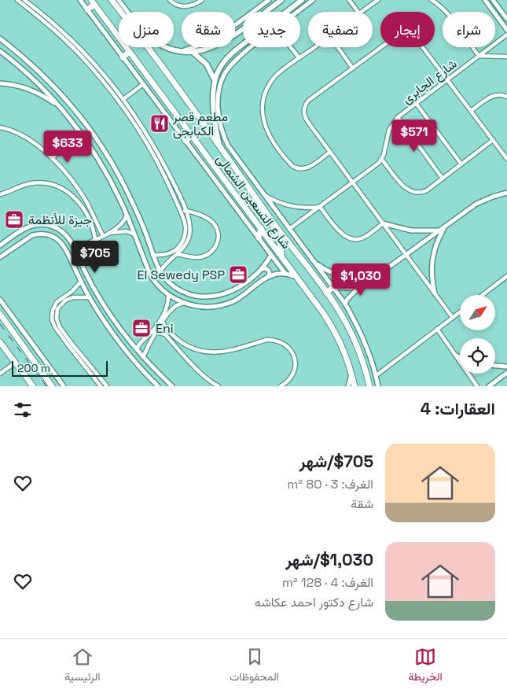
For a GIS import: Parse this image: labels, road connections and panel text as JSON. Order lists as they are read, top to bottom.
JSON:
{
  "streets": {
    "main road": ["شارع التسعين الشمالى"],
    "street": ["شارع الجابرى"]
  },
  "places": {
    "restaurant": ["مطعم قصر الكبابجى"],
    "office": ["جيزة للأنظمة", "El Sewedy PSP", "Eni"]
  },
  "scale_bar": "200 m",
  "north": "top right",
  "page": {
    "chip": [
      "شراء",
      "إيجار",
      "تصفية",
      "جديد",
      "شقة",
      "منزل"
    ],
    "price": [
      "$571",
      "$633",
      "$705",
      "$1,030"
    ],
    "scale": "200 m",
    "heading": "العقارات: 4",
    "list": [
      {
        "name": "$705/شهر",
        "note": "الغرف: 3 · 80 m² · شقة"
      },
      {
        "name": "$1,030/شهر",
        "note": "الغرف: 4 · 128 m² · شارع دكتور احمد عكاشه"
      }
    ],
    "tabs": ["الخريطة", "المحفوظات", "الرئيسية"]
  }
}
